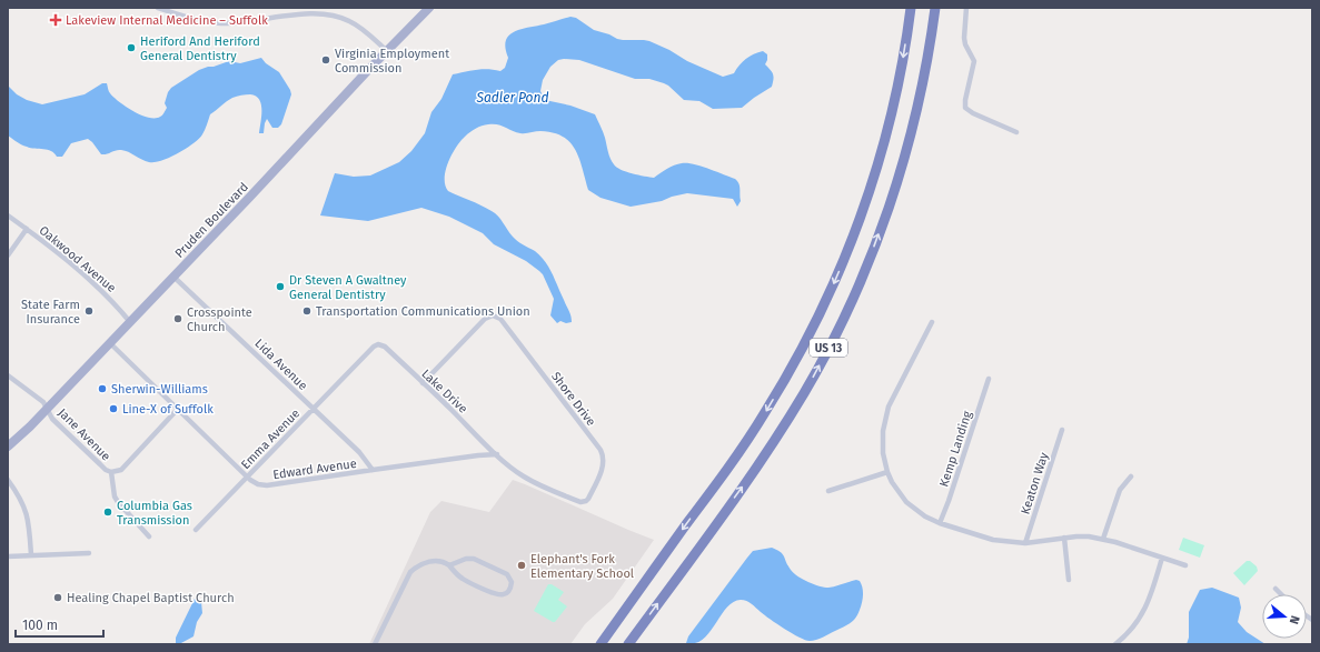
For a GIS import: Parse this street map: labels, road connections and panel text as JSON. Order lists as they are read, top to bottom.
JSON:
{
  "streets": {
    "highway": ["US 13"],
    "main road": ["Pruden Boulevard"],
    "street": [
      "Oakwood Avenue",
      "Lida Avenue",
      "Lake Drive",
      "Shore Drive",
      "Jane Avenue",
      "Emma Avenue",
      "Kemp Landing",
      "Edward Avenue",
      "Keaton Way"
    ]
  },
  "crossings": [
    ["Pruden Boulevard", "Oakwood Avenue"],
    ["Pruden Boulevard", "Lida Avenue"],
    ["Pruden Boulevard", "Jane Avenue"],
    ["Pruden Boulevard", "Edward Avenue"],
    ["Lida Avenue", "Emma Avenue"],
    ["Lida Avenue", "Edward Avenue"],
    ["Lake Drive", "Shore Drive"],
    ["Lake Drive", "Emma Avenue"],
    ["Lake Drive", "Edward Avenue"],
    ["Shore Drive", "Edward Avenue"],
    ["Emma Avenue", "Edward Avenue"]
  ],
  "water": ["Sadler Pond"],
  "places": {
    "health": ["Lakeview Internal Medicine – Suffolk"],
    "other": [
      "Heriford And Heriford General Dentistry",
      "Virginia Employment Commission",
      "Dr Steven A Gwaltney General Dentistry",
      "State Farm Insurance",
      "Transportation Communications Union",
      "Crosspointe Church",
      "Sherwin-Williams",
      "Line-X of Suffolk",
      "Columbia Gas Transmission",
      "Elephant's Fork Elementary School",
      "Healing Chapel Baptist Church"
    ]
  },
  "scale_bar": "100 m",
  "north": "right"
}
